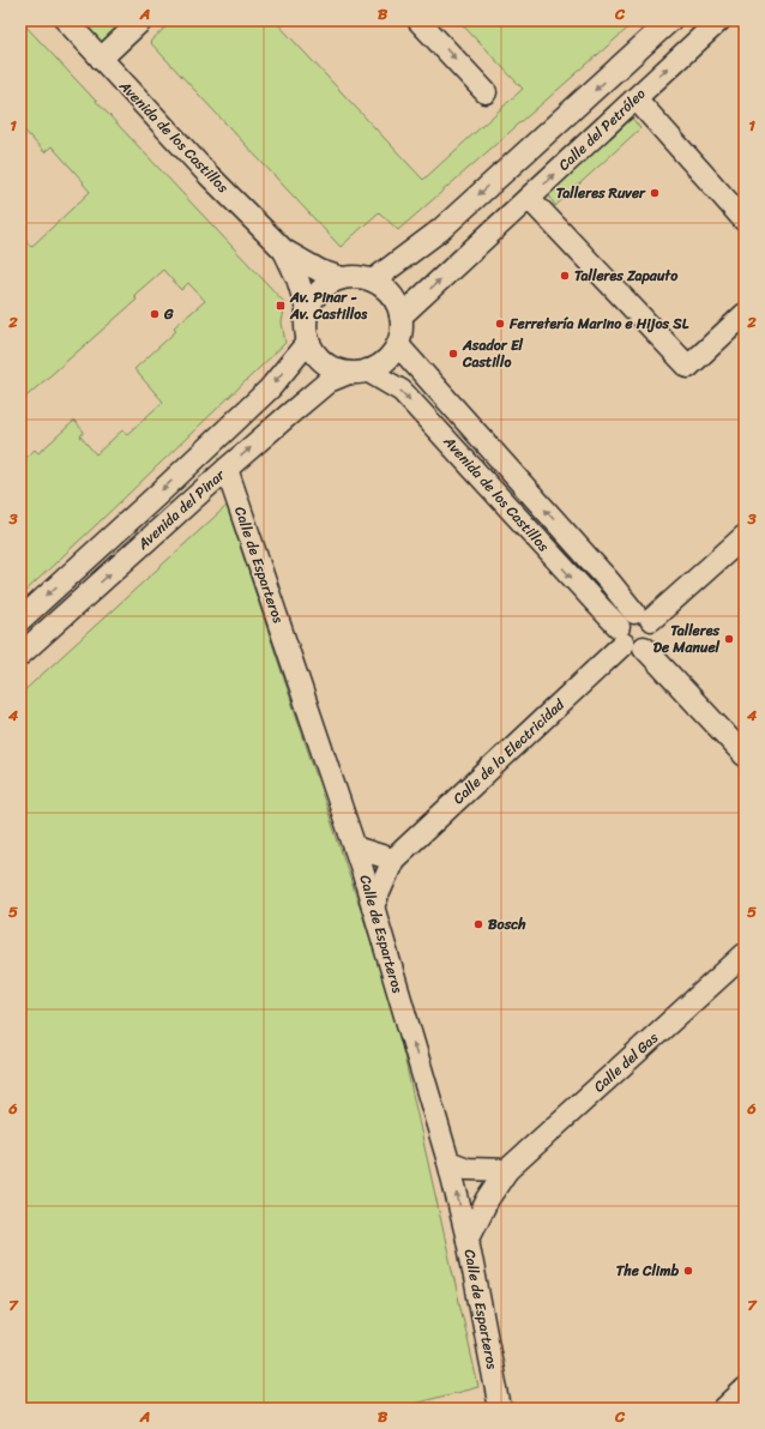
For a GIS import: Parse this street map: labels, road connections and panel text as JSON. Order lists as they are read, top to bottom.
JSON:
{
  "streets": {
    "street": [
      "Calle del Petróleo",
      "Avenida de los Castillos",
      "Avenida del Pinar",
      "Calle de Esparteros",
      "Calle de la Electricidad",
      "Calle del Gas"
    ]
  },
  "crossings": [
    ["Calle del Petróleo", "Avenida de los Castillos"],
    ["Calle del Petróleo", "Avenida del Pinar"],
    ["Avenida de los Castillos", "Avenida del Pinar"],
    ["Avenida de los Castillos", "Calle de la Electricidad"],
    ["Avenida del Pinar", "Calle de Esparteros"],
    ["Calle de Esparteros", "Calle de la Electricidad"],
    ["Calle de Esparteros", "Calle del Gas"]
  ],
  "one_way": ["Calle de Esparteros"],
  "places": {
    "other": [
      "Talleres Ruver",
      "Talleres Zapauto",
      "G",
      "Ferretería Marino e Hijos SL",
      "Asador El Castillo",
      "Talleres De Manuel",
      "Bosch",
      "The Climb"
    ],
    "transit": ["Av. Pinar - Av. Castillos"]
  },
  "grid": {
    "columns": ["A", "B", "C"],
    "rows": [
      "1",
      "2",
      "3",
      "4",
      "5",
      "6",
      "7"
    ]
  }
}
